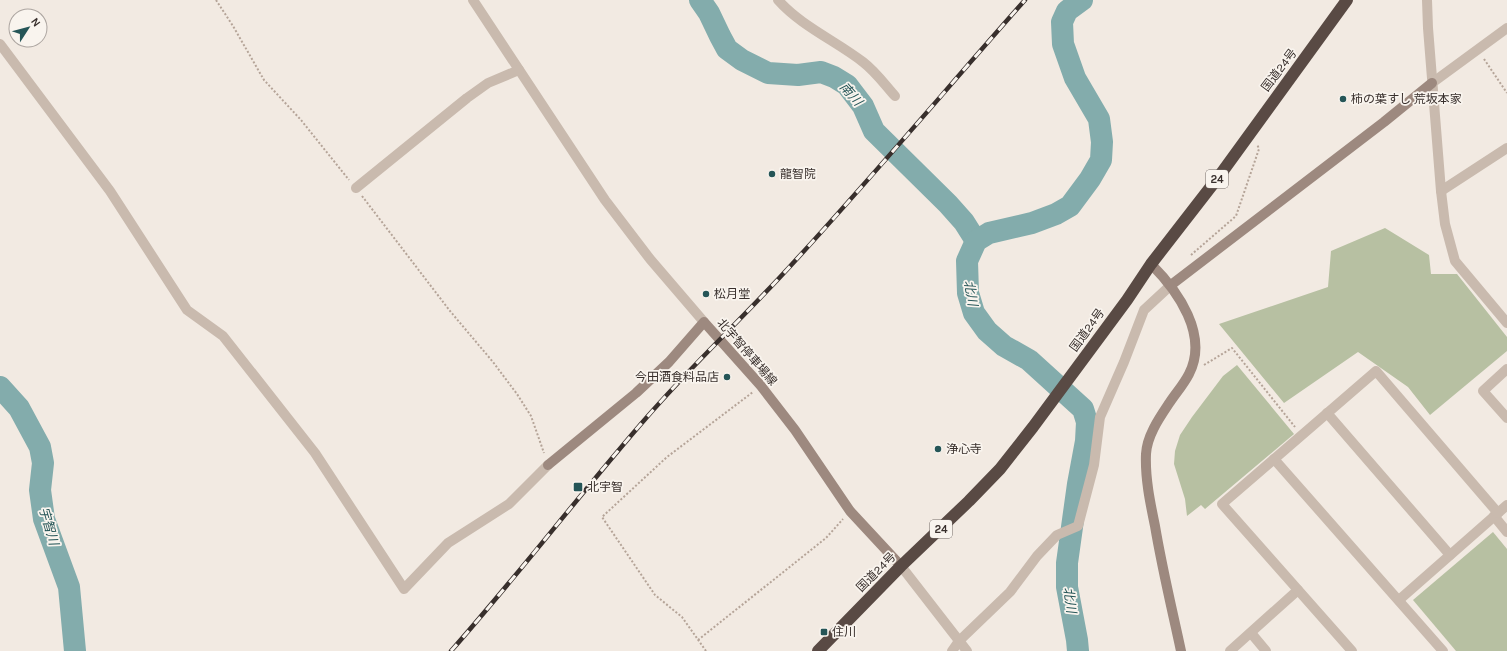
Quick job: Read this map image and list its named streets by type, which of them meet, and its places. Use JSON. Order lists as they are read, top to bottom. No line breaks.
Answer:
{"streets":{"highway":["国道24号","24"],"street":["北宇智停車場線"]},"crossings":[["国道24号","北宇智停車場線"]],"water":["南川","北川","宇智川"],"places":{"other":["柿の葉すし 荒坂本家","龍智院","松月堂","今田酒食料品店","浄心寺"],"transit":["北宇智","住川"]},"north":"top right"}
